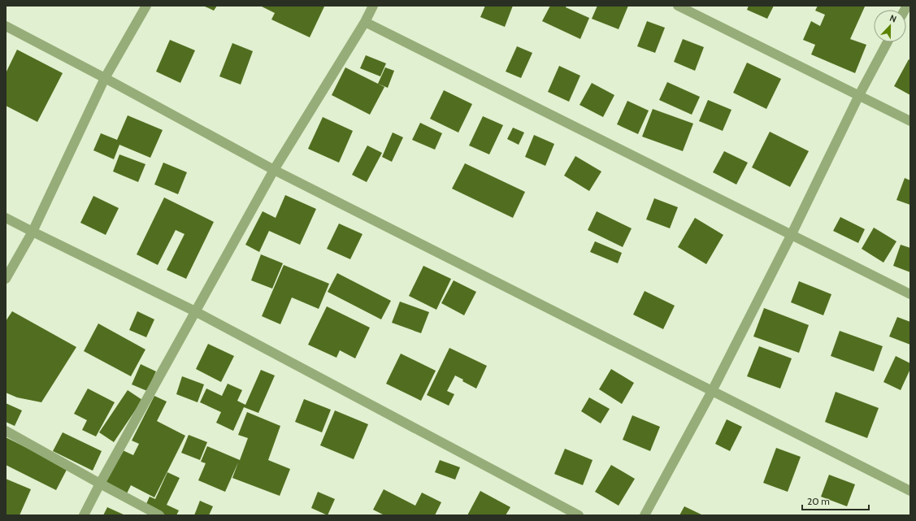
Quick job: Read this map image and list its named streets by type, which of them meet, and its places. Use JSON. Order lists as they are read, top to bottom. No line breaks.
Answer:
{"scale_bar":"20 m","north":"top"}
